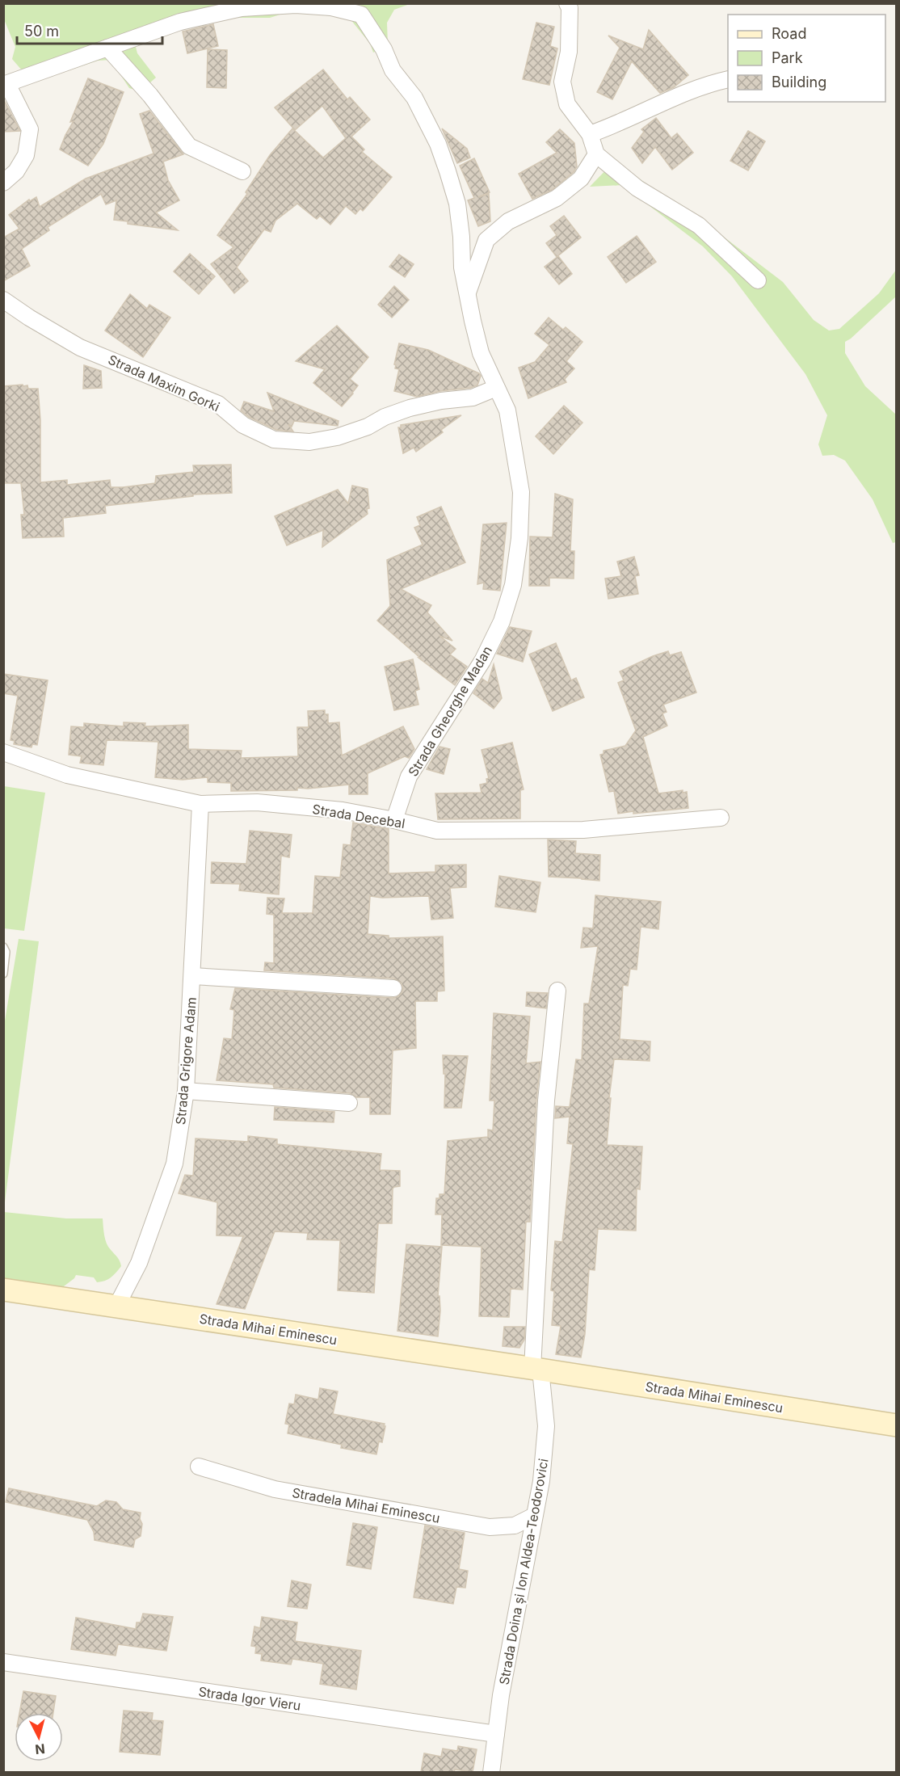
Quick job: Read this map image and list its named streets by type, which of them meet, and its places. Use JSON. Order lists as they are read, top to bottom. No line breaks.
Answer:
{"streets":{"main road":["Strada Mihai Eminescu"],"street":["Strada Maxim Gorki","Strada Gheorghe Madan","Strada Decebal","Strada Grigore Adam","Stradela Mihai Eminescu","Strada Doina și Ion Aldea-Teodorovici","Strada Igor Vieru"]},"crossings":[["Strada Maxim Gorki","Strada Gheorghe Madan"],["Strada Gheorghe Madan","Strada Decebal"],["Strada Decebal","Strada Grigore Adam"],["Strada Grigore Adam","Strada Mihai Eminescu"],["Strada Mihai Eminescu","Strada Doina și Ion Aldea-Teodorovici"],["Stradela Mihai Eminescu","Strada Doina și Ion Aldea-Teodorovici"],["Strada Doina și Ion Aldea-Teodorovici","Strada Igor Vieru"]],"legend":["Road","Park","Building"],"scale_bar":"50 m","north":"bottom"}
